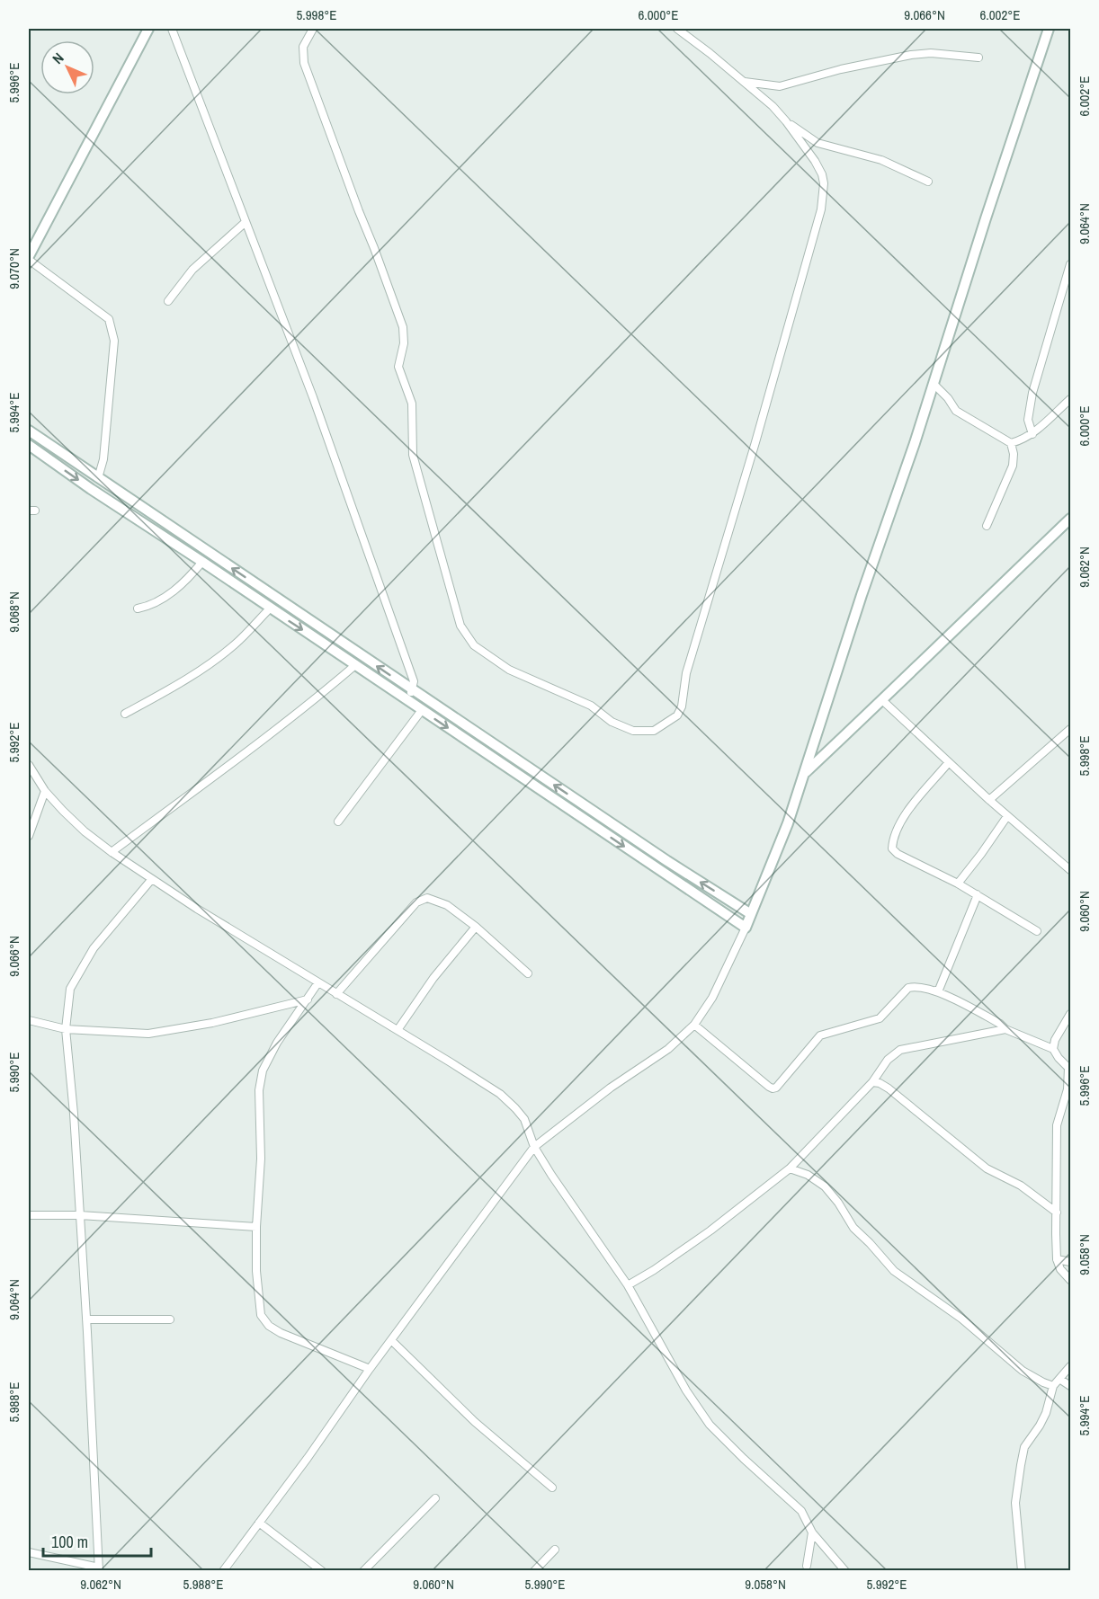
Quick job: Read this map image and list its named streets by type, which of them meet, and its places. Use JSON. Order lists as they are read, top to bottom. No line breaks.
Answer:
{"scale_bar":"100 m","north":"top left","coordinates":["5.998°E","6.000°E","9.066°N","6.002°E","5.996°E","9.064°N","9.070°N","5.994°E","9.062°N","9.068°N","5.992°E","9.060°N","5.990°E","9.058°N","5.988°E"]}
